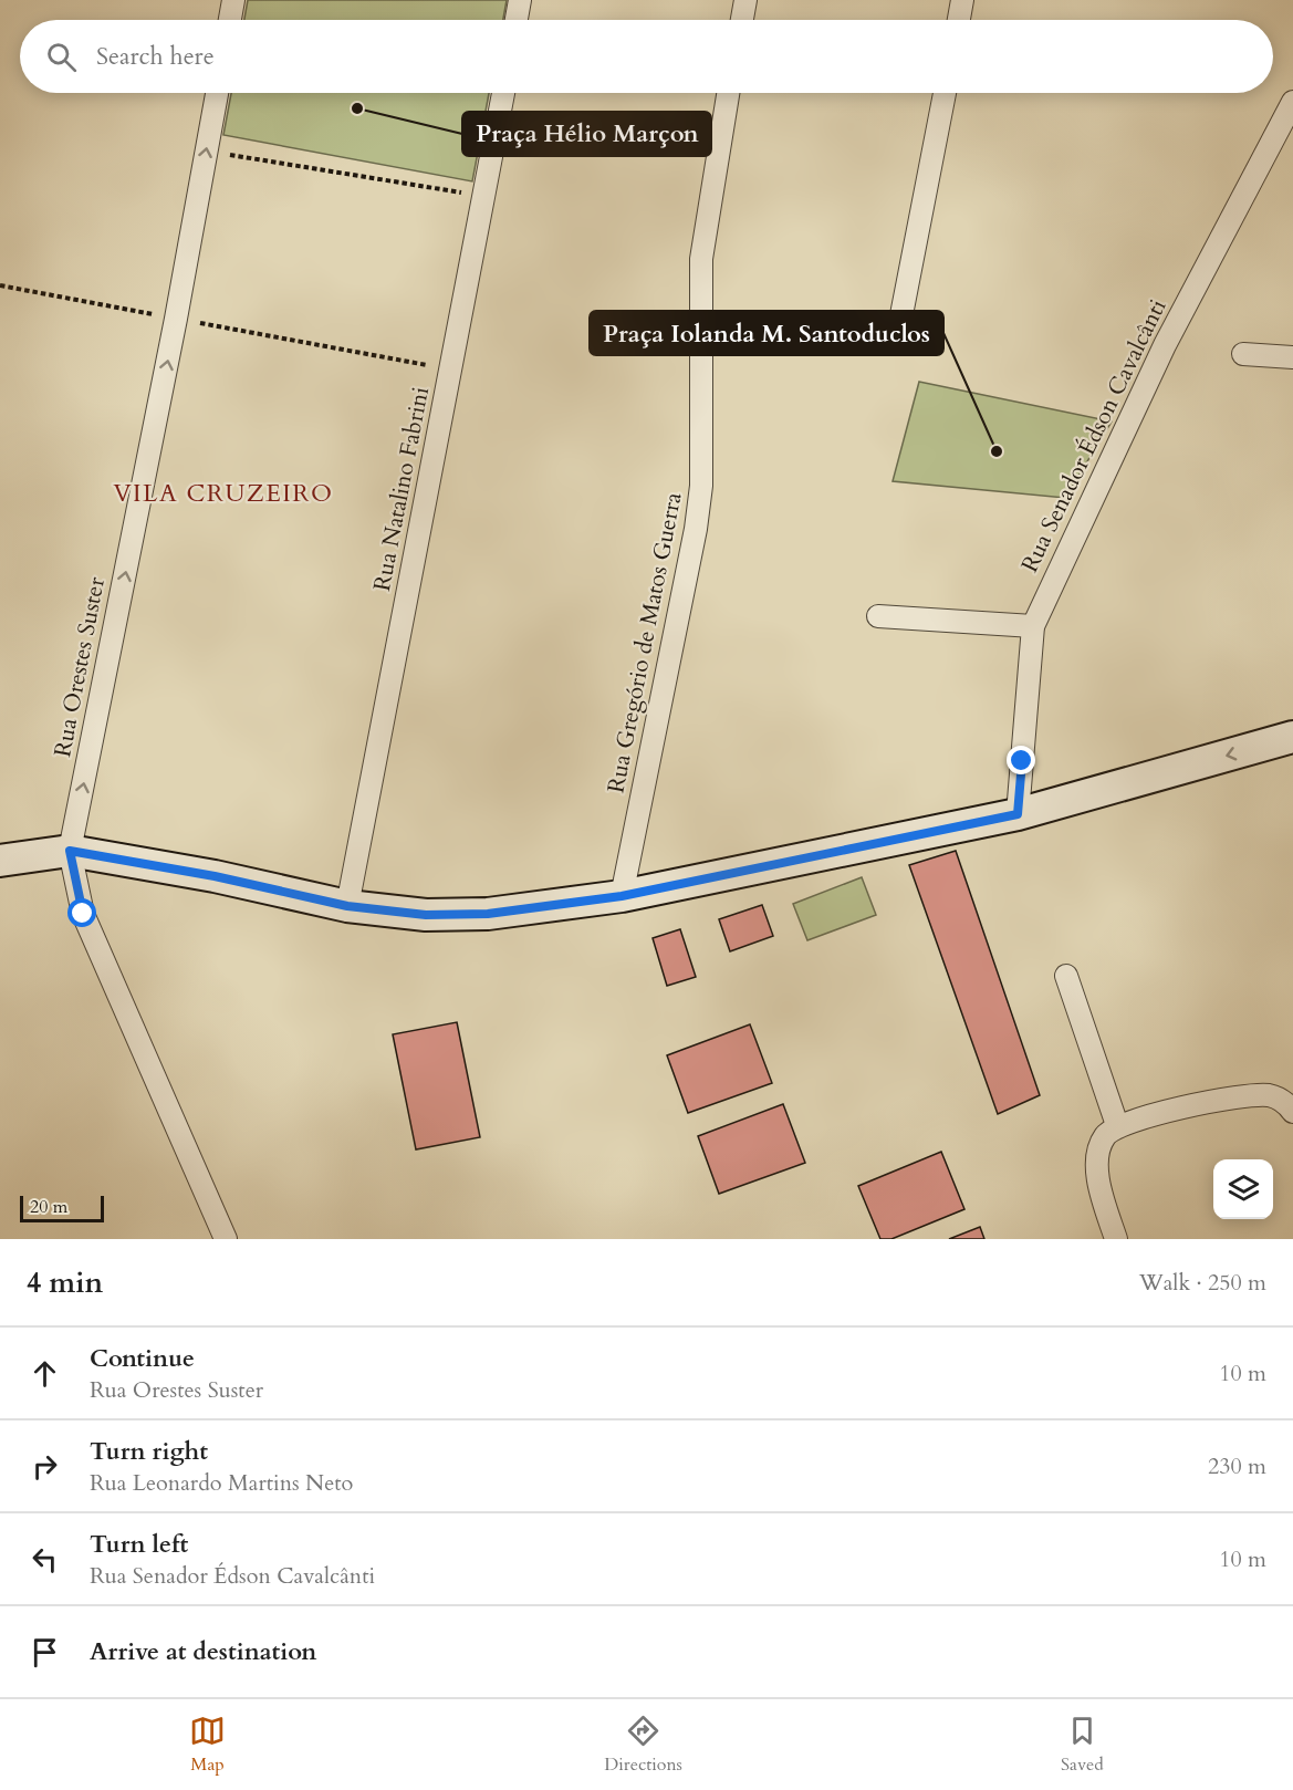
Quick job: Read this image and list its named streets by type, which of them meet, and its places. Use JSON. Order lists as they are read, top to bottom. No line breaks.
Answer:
{"streets":{"street":["Rua Senador Édson Cavalcânti","Rua Natalino Fabrini","Rua Gregório de Matos Guerra","Rua Orestes Suster"]},"one_way":["Rua Orestes Suster"],"districts":["VILA CRUZEIRO"],"places":["Praça Hélio Marçon","Praça Iolanda M. Santoduclos"],"scale_bar":"20 m","page":{"search":"Search here","scale":"20 m","heading":["4 min","Walk · 250 m"],"list":[["Continue","Rua Orestes Suster","10 m"],["Turn right","Rua Leonardo Martins Neto","230 m"],["Turn left","Rua Senador Édson Cavalcânti","10 m"],"Arrive at destination"],"nav":["Map","Directions","Saved"]}}
